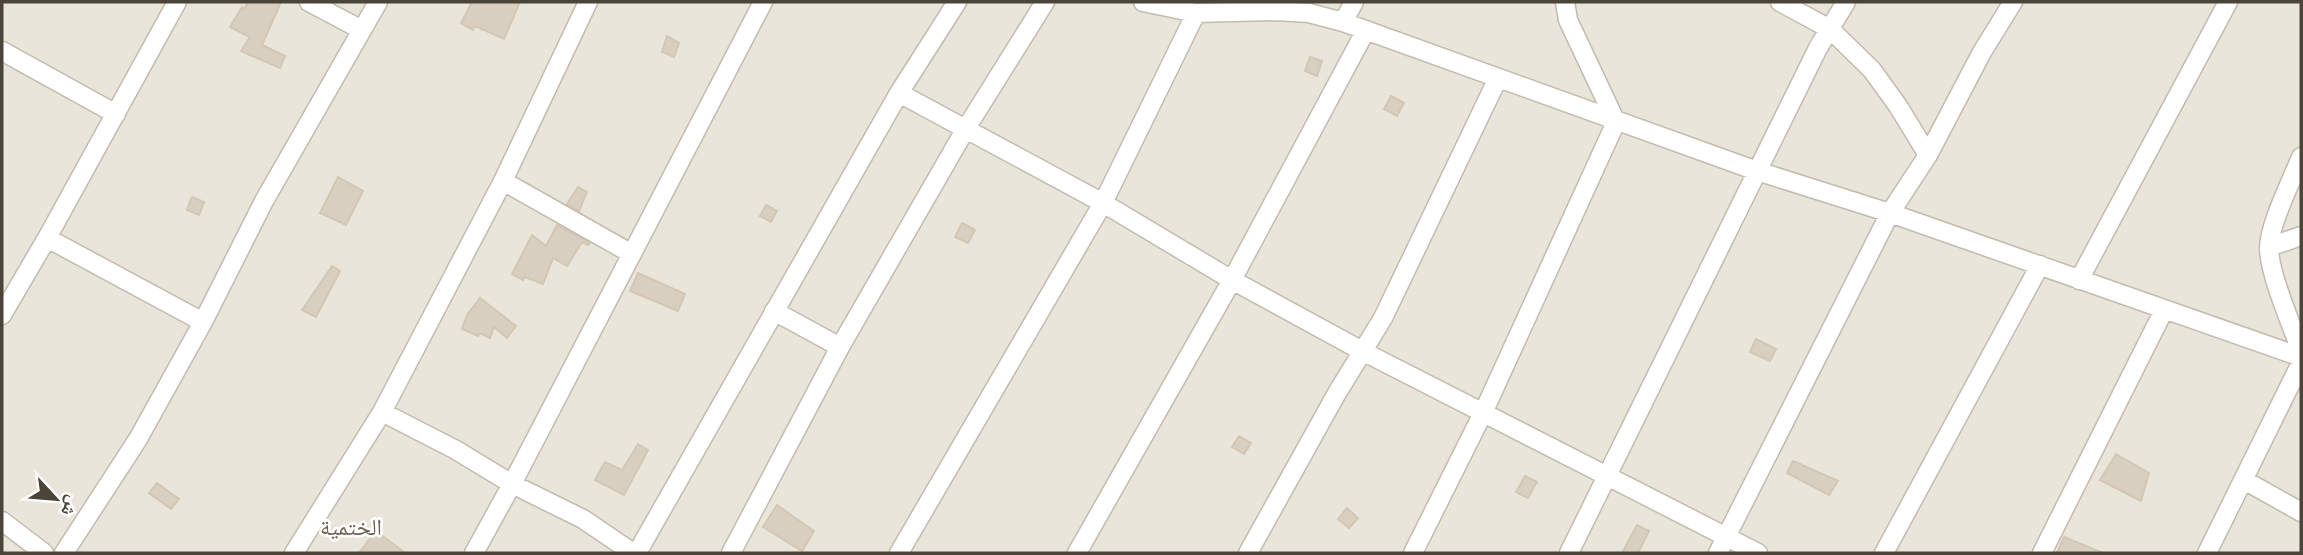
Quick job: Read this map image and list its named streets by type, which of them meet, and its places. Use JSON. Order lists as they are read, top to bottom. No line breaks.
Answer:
{"districts":["الختمية"],"north":"bottom right"}
